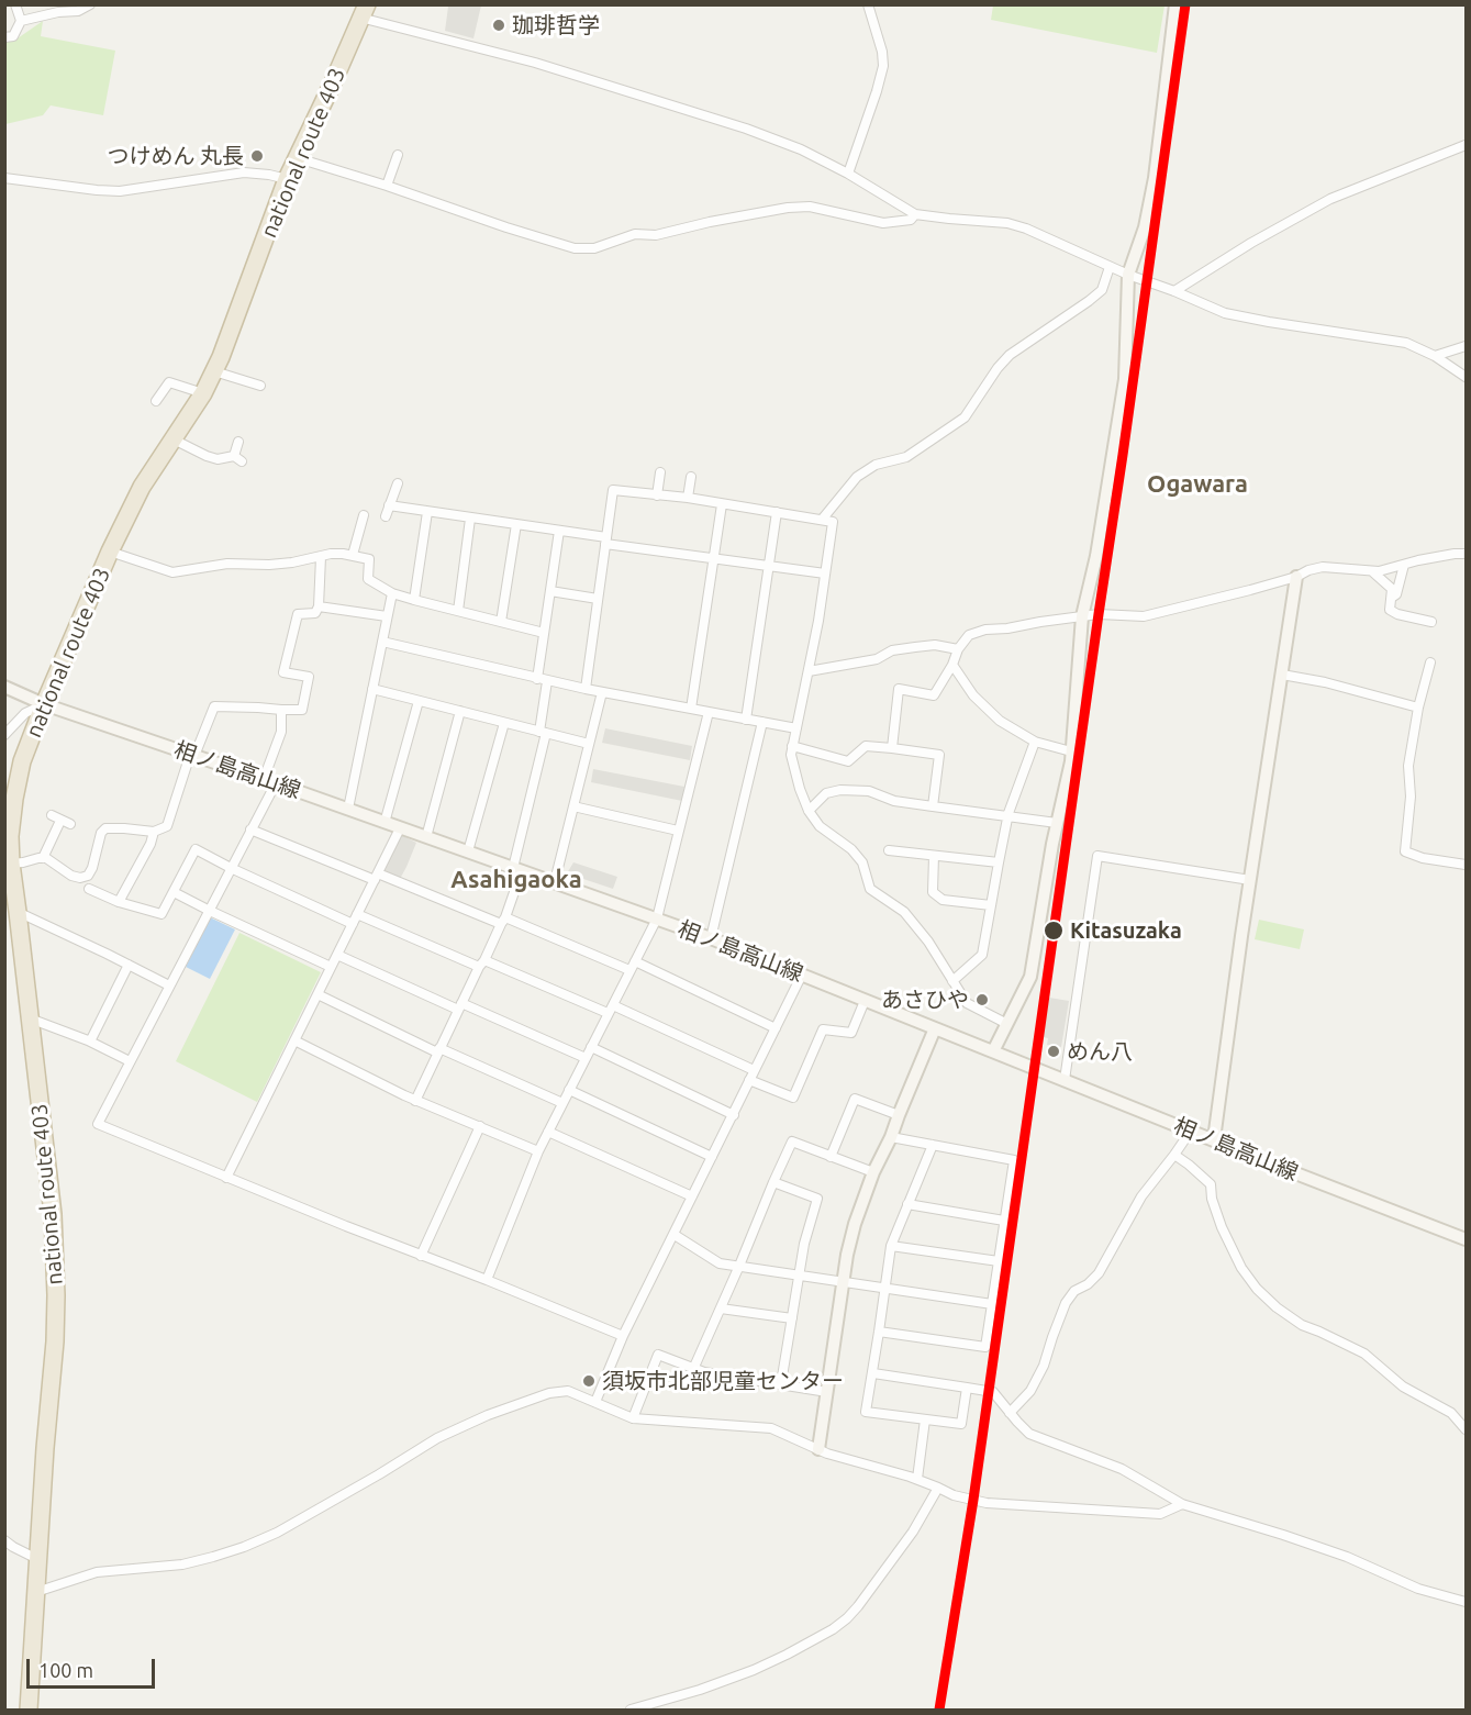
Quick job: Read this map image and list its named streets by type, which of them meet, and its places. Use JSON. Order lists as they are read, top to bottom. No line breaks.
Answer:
{"streets":{"highway":["national route 403"],"street":["相ノ島高山線"]},"crossings":[["national route 403","相ノ島高山線"]],"districts":["Ogawara","Asahigaoka"],"places":["珈琲哲学","つけめん 丸長","Kitasuzaka","あさひや","めん八","須坂市北部児童センター"],"scale_bar":"100 m"}
